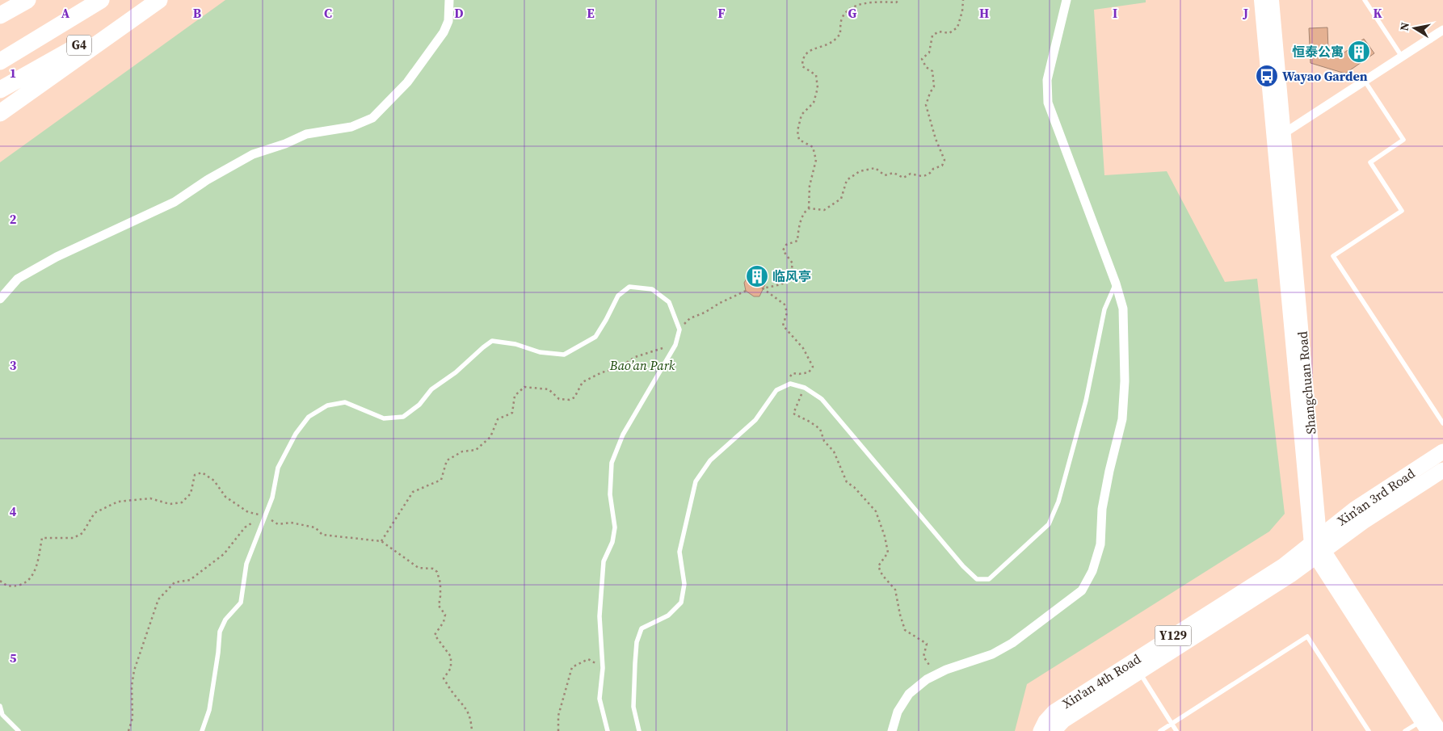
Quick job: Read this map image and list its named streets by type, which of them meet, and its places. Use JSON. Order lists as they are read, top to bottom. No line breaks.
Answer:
{"streets":{"highway":["G4"],"main road":["Shangchuan Road","Xin’an 3rd Road","Y129","Xin'an 4th Road"]},"crossings":[["Shangchuan Road","Xin’an 3rd Road"],["Shangchuan Road","Xin'an 4th Road"],["Xin’an 3rd Road","Xin'an 4th Road"]],"parks":["Bao’an Park"],"places":{"building":["恒泰公寓","临风亭"],"bus stop":["Wayao Garden"]},"north":"left","grid":{"columns":["A","B","C","D","E","F","G","H","I","J","K"],"rows":["1","2","3","4","5"]}}
